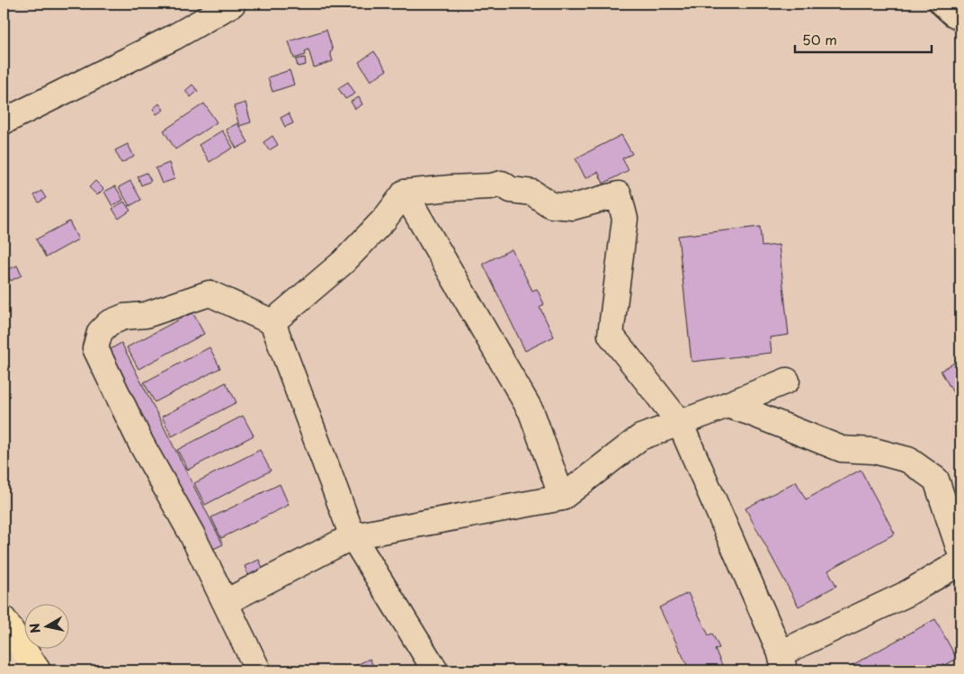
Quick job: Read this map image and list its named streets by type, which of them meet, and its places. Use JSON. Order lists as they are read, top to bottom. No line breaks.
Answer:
{"scale_bar":"50 m","north":"left"}
